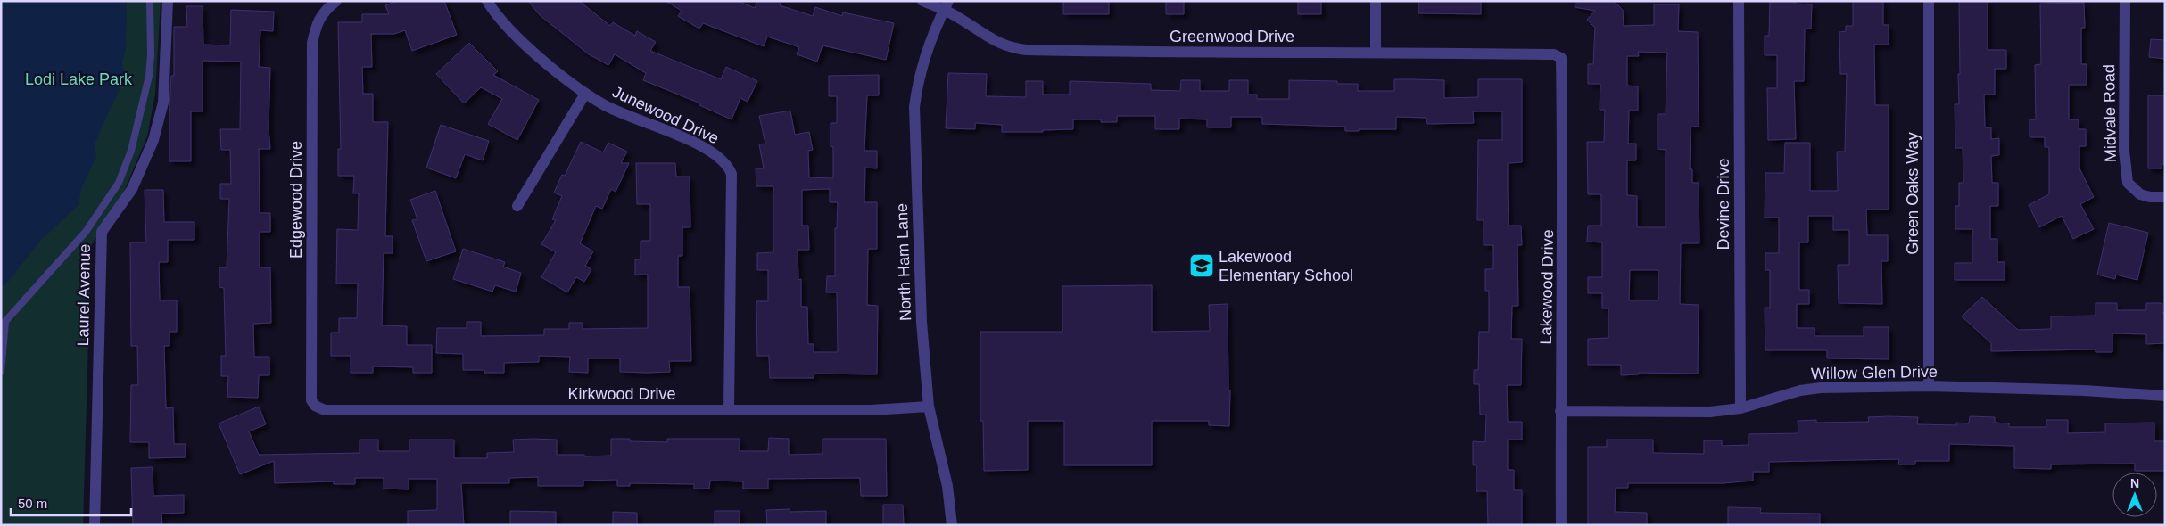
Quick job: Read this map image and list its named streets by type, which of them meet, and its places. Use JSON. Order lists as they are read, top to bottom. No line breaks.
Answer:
{"streets":{"street":["Greenwood Drive","Midvale Road","Junewood Drive","Green Oaks Way","Edgewood Drive","Devine Drive","North Ham Lane","Lakewood Drive","Laurel Avenue","Willow Glen Drive","Kirkwood Drive"]},"crossings":[["Greenwood Drive","North Ham Lane"],["Greenwood Drive","Lakewood Drive"],["Junewood Drive","Kirkwood Drive"],["Green Oaks Way","Willow Glen Drive"],["Edgewood Drive","Kirkwood Drive"],["Devine Drive","Willow Glen Drive"],["North Ham Lane","Kirkwood Drive"],["Lakewood Drive","Willow Glen Drive"]],"parks":["Lodi Lake Park"],"places":{"school or university":["Lakewood Elementary School"]},"scale_bar":"50 m","north":"top"}
